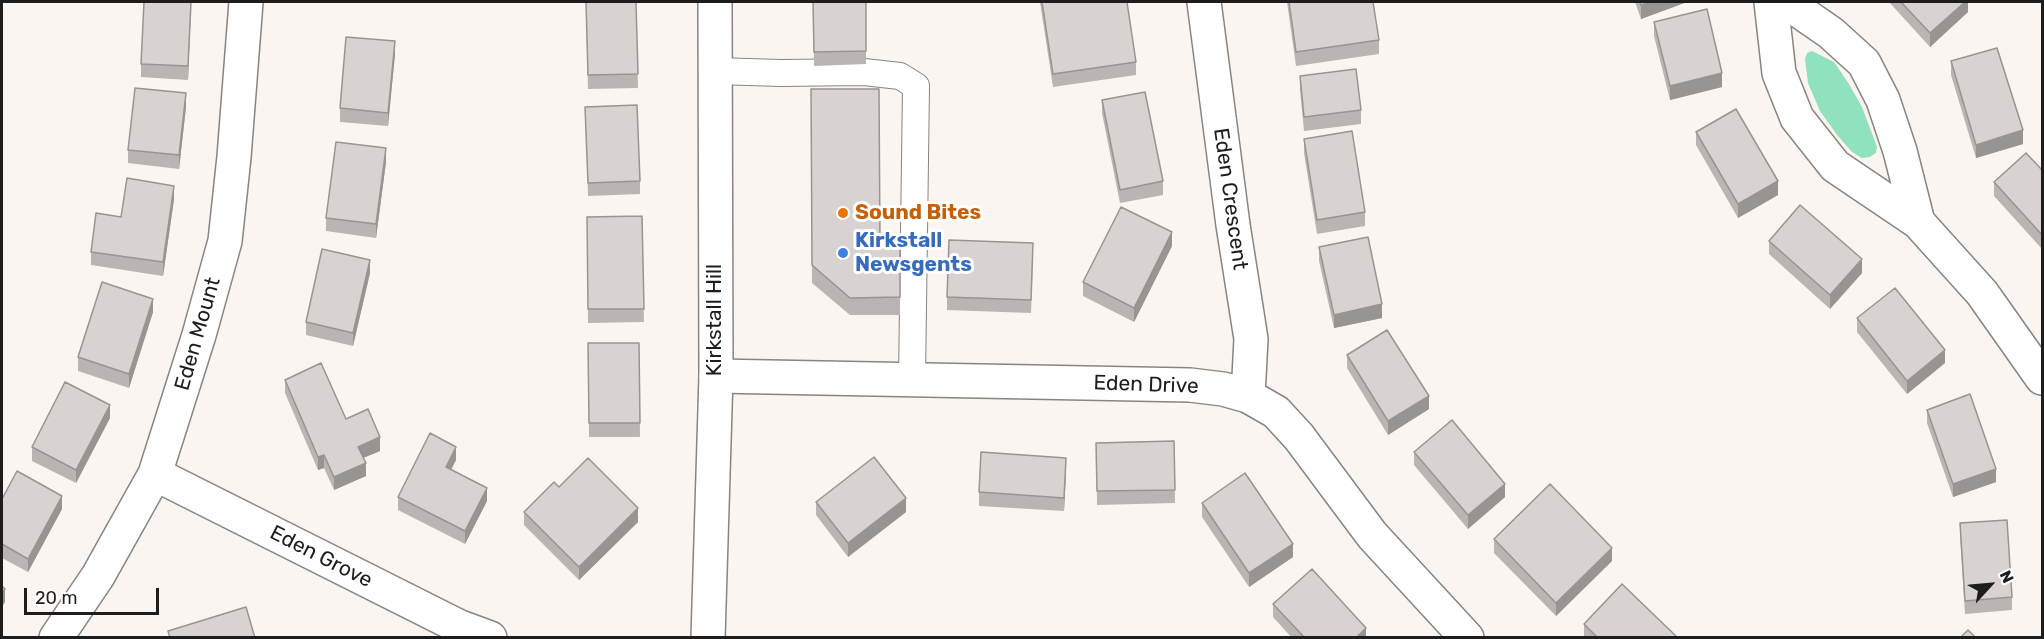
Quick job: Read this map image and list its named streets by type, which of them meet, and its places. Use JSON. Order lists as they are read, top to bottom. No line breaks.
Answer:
{"streets":{"street":["Eden Crescent","Kirkstall Hill","Eden Mount","Eden Drive","Eden Grove"]},"crossings":[["Eden Crescent","Eden Drive"],["Kirkstall Hill","Eden Drive"],["Eden Mount","Eden Grove"]],"places":["Sound Bites","Kirkstall Newsgents"],"scale_bar":"20 m","north":"top right"}
